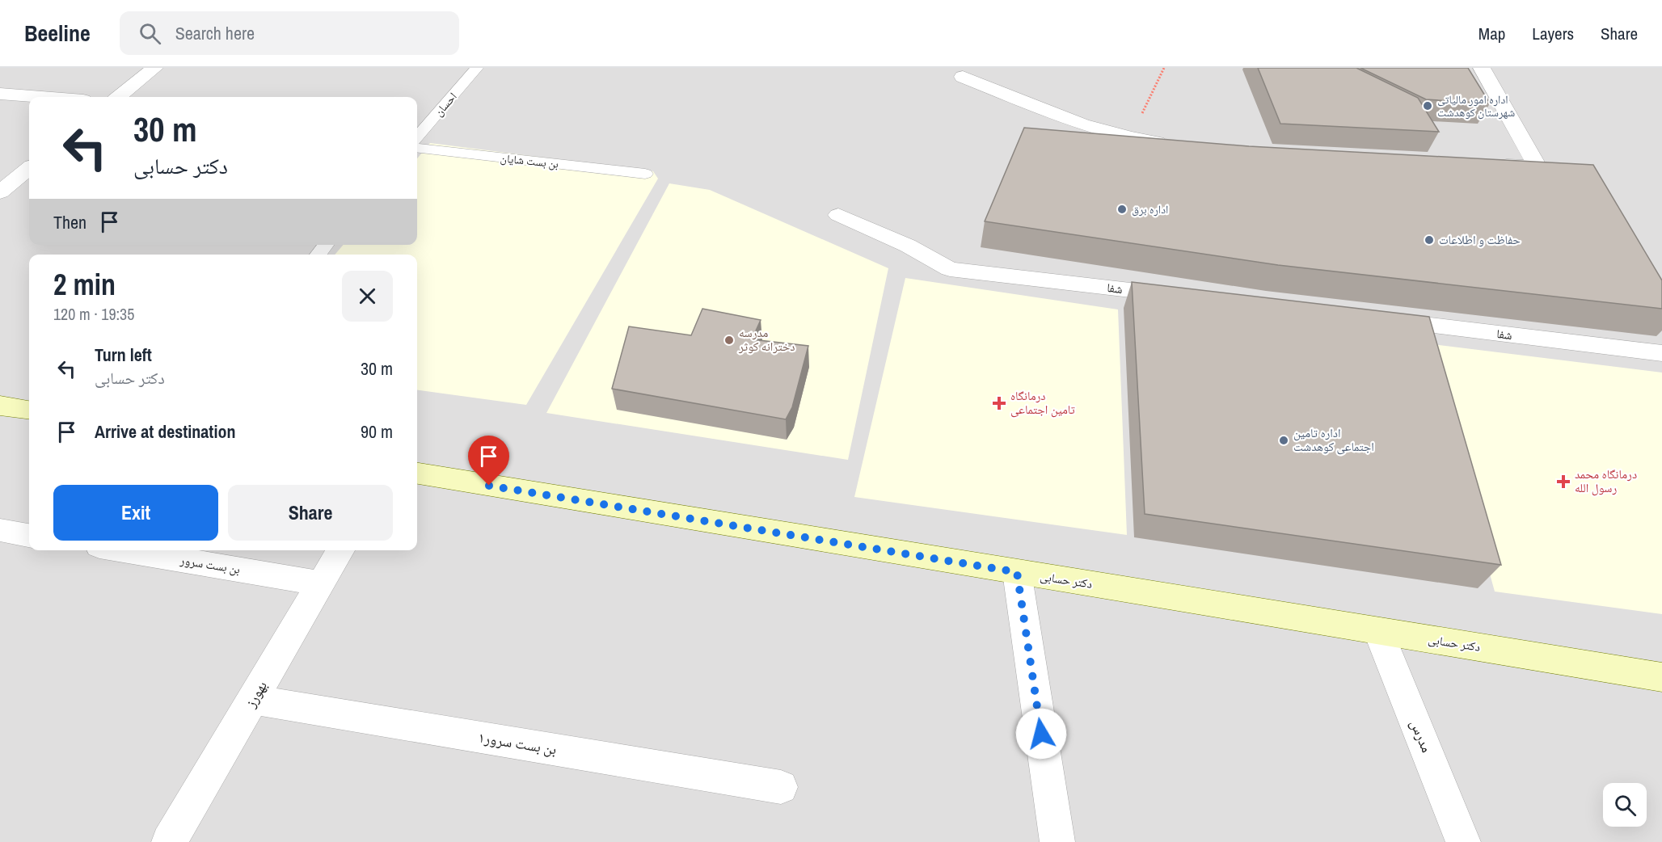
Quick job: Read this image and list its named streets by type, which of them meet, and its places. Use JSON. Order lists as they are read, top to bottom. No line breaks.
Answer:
{"streets":{"main road":["دکتر حسابی"],"street":["شفا","بن بست سرور","بهورز","مدرس","بن بست سرور۱"],"lane":["احسان","بن بست شایان"]},"crossings":[["بن بست سرور","بهورز"],["دکتر حسابی","مدرس"],["بهورز","بن بست سرور۱"]],"places":{"other":["اداره امور مالیاتی شهرستان کوهدشت","اداره برق","حفاظت و اطلاعات","مدرسه دخترانه کوثر","اداره تامین اجتماعی کوهدشت"],"health":["درمانگاه تامین اجتماعی","درمانگاه محمد رسول الله"]},"page":{"header":"Beeline","search":"Search here","nav":["Map","Layers","Share"],"turn":["30 m","دکتر حسابی"],"then":"Then","heading":["2 min","120 m · 19:35"],"list":[{"name":"Turn left","note":"دکتر حسابی","value":"30 m"},{"name":"Arrive at destination","value":"90 m"}],"buttons":["Exit","Share"]}}
